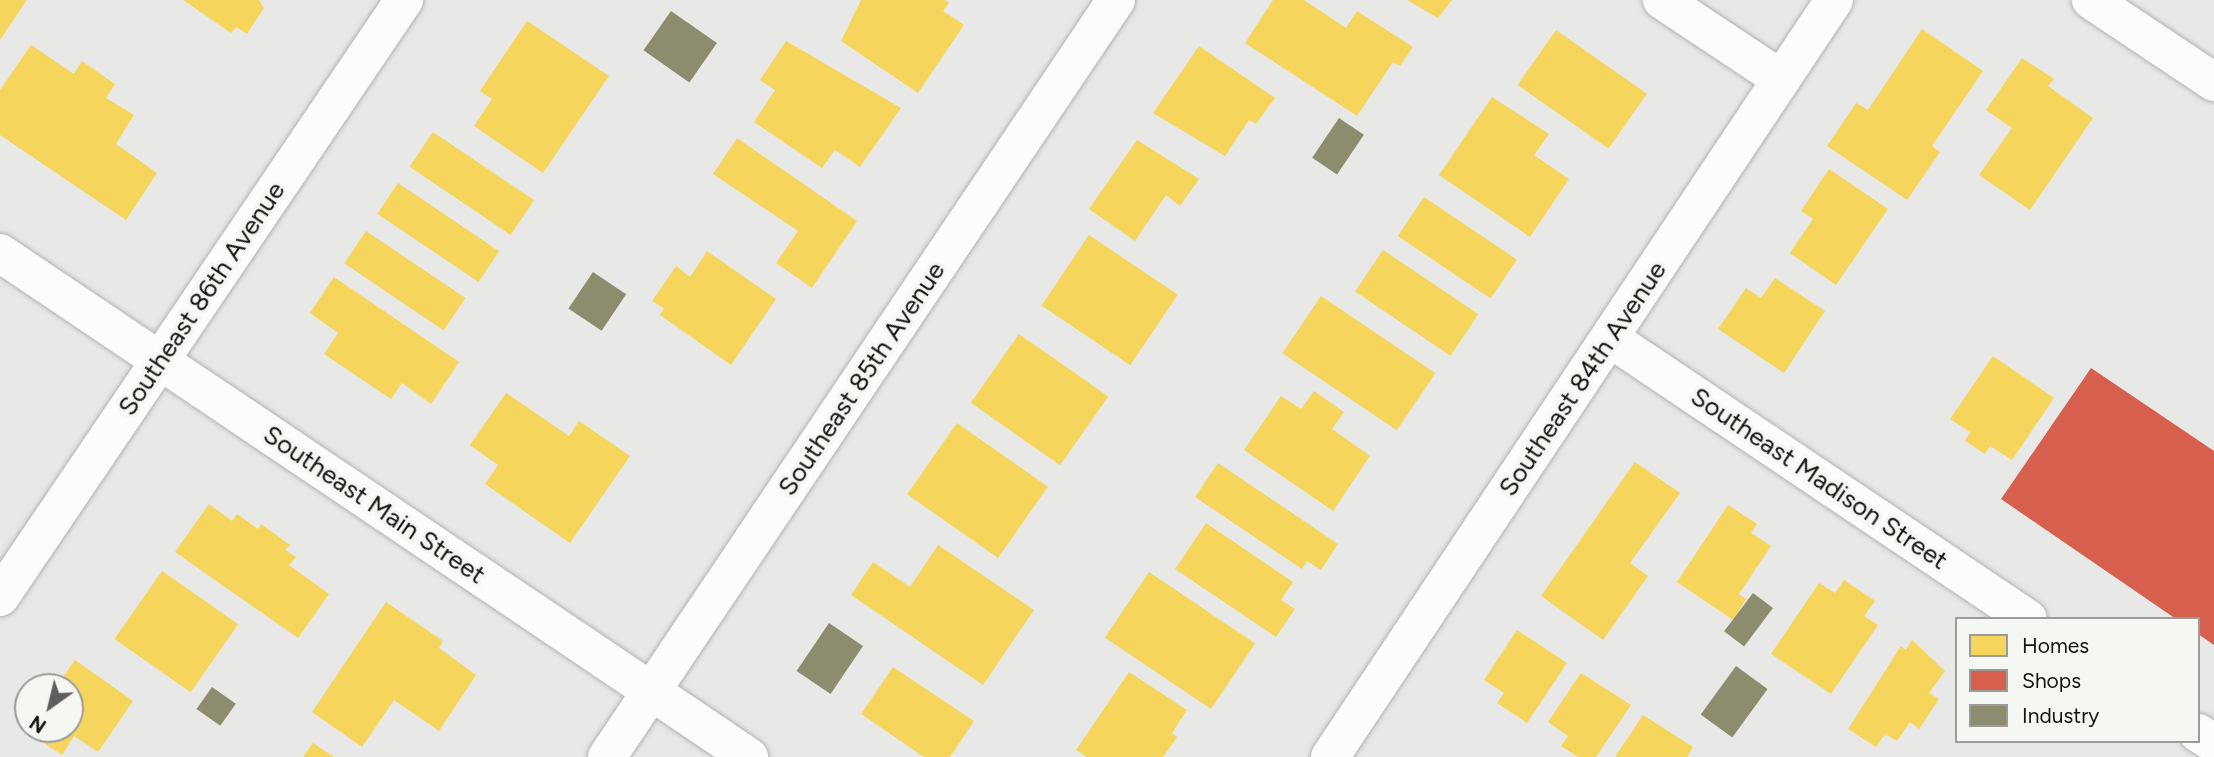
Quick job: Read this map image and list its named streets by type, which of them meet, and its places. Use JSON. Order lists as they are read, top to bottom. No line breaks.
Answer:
{"streets":{"street":["Southeast 86th Avenue","Southeast 85th Avenue","Southeast 84th Avenue","Southeast Madison Street","Southeast Main Street"]},"crossings":[["Southeast 86th Avenue","Southeast Main Street"],["Southeast 85th Avenue","Southeast Main Street"],["Southeast 84th Avenue","Southeast Madison Street"]],"legend":["Homes","Shops","Industry"],"north":"bottom left"}
